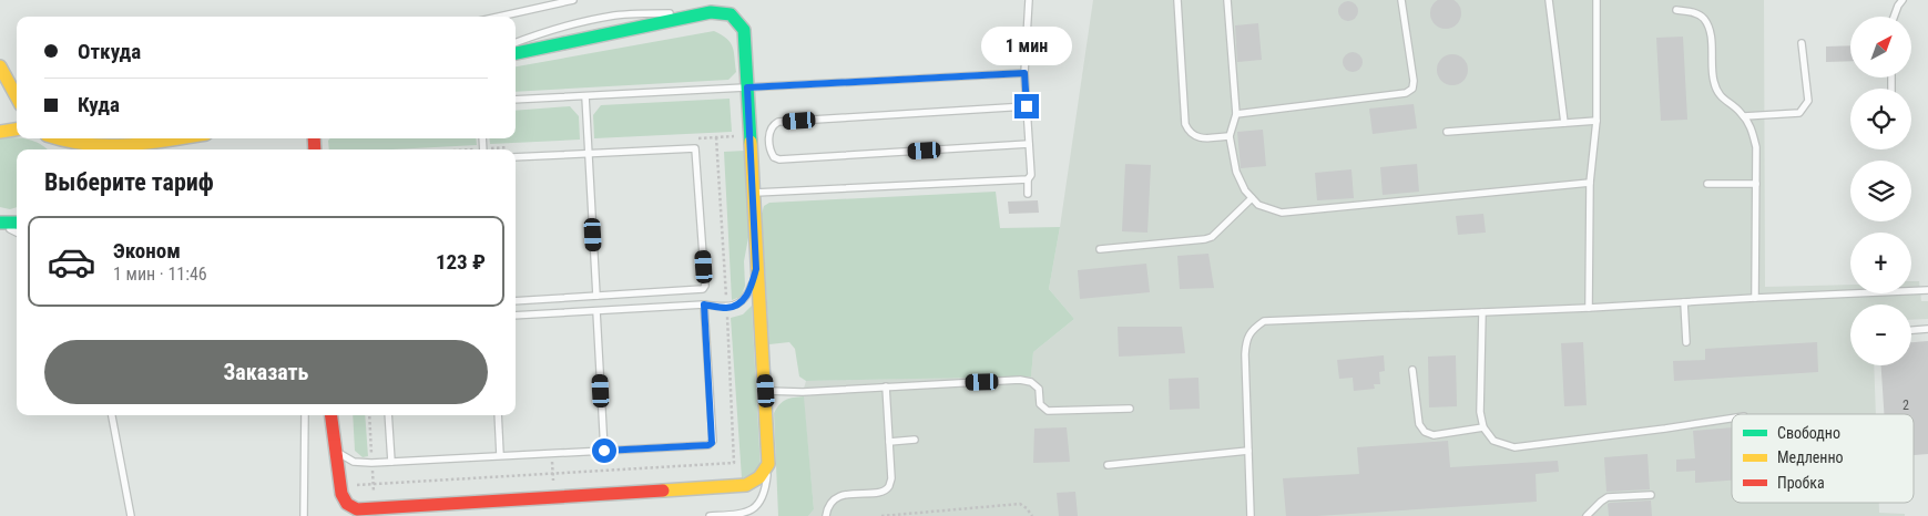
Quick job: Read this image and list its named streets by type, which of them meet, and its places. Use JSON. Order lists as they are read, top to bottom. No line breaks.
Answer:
{"house_numbers":["2"],"legend":["Свободно","Медленно","Пробка"],"north":"top right","page":{"map_buttons":["+","−"],"banner":["Откуда","Куда"],"bubble":"1 мин","heading":"Выберите тариф","list":[{"name":"Эконом","note":"1 мин · 11:46","value":"123 ₽"}],"buttons":"Заказать"}}
